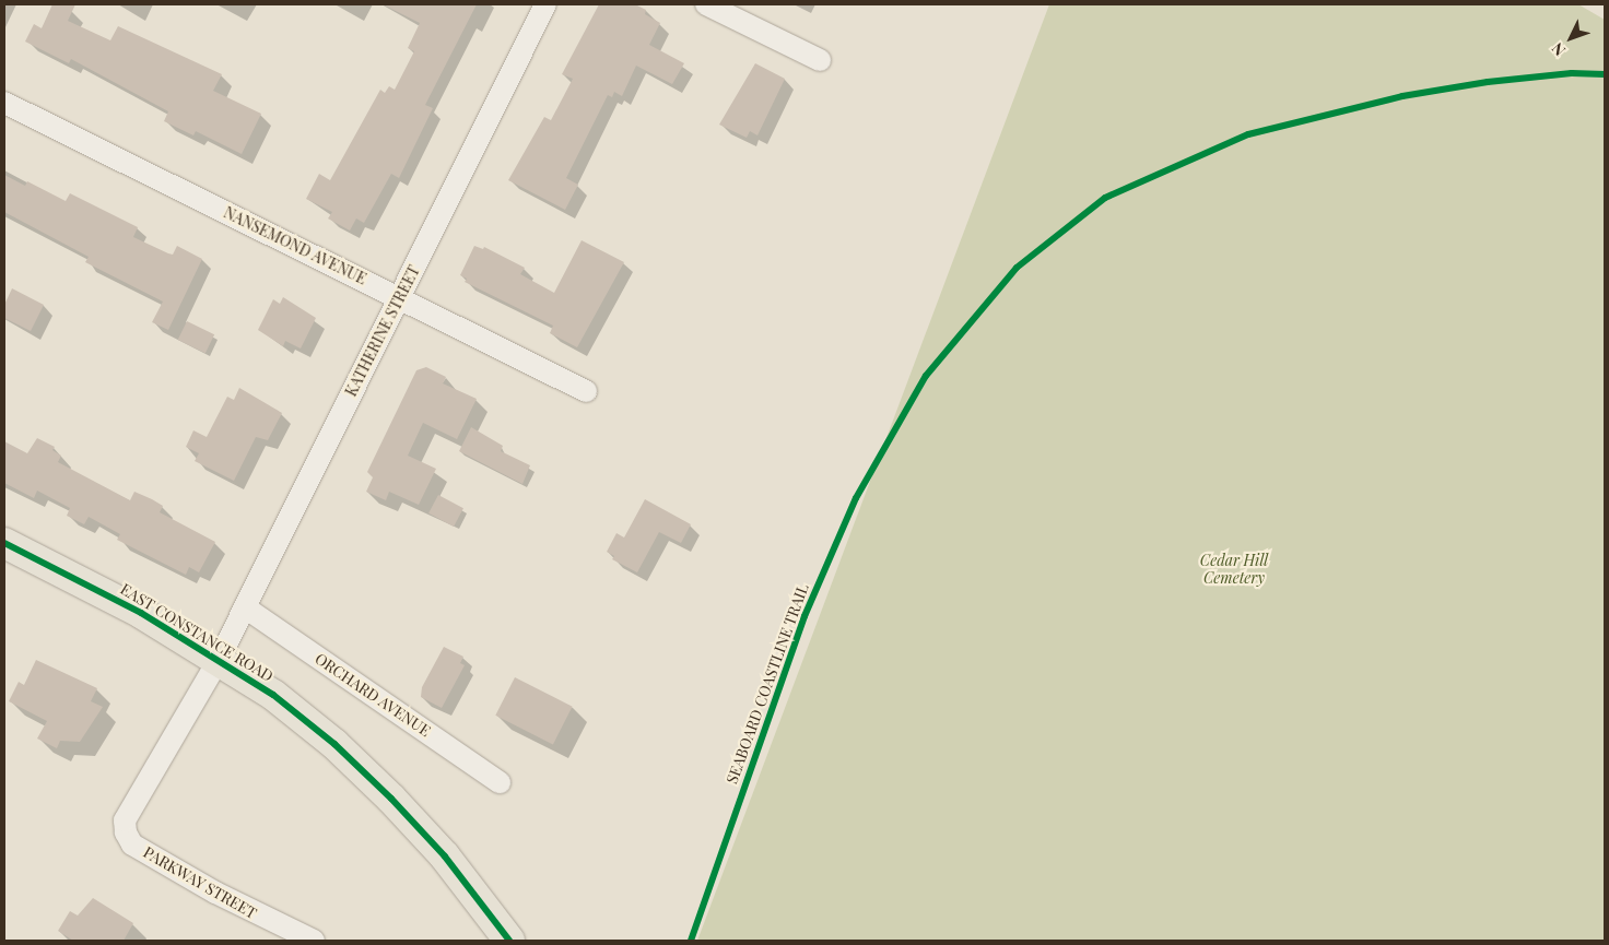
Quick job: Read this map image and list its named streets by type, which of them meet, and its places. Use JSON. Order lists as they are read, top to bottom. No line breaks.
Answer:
{"streets":{"main road":["EAST CONSTANCE ROAD"],"street":["NANSEMOND AVENUE","KATHERINE STREET","ORCHARD AVENUE","PARKWAY STREET"],"cycle path":["SEABOARD COASTLINE TRAIL"]},"crossings":[["NANSEMOND AVENUE","KATHERINE STREET"],["KATHERINE STREET","EAST CONSTANCE ROAD"],["KATHERINE STREET","ORCHARD AVENUE"],["KATHERINE STREET","PARKWAY STREET"],["EAST CONSTANCE ROAD","PARKWAY STREET"]],"parks":["Cedar Hill Cemetery"],"north":"bottom left"}
